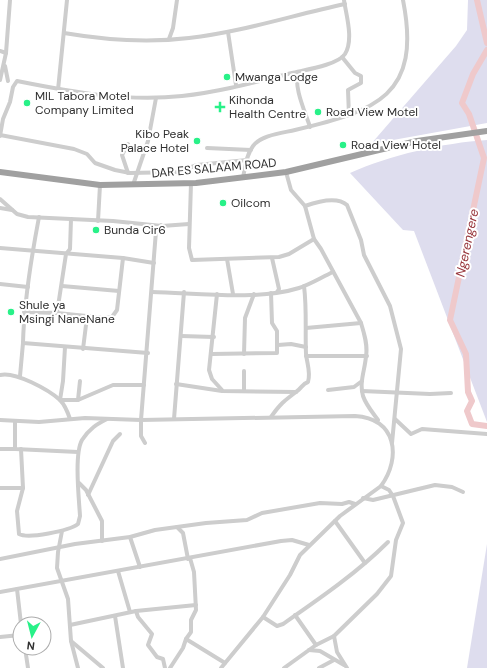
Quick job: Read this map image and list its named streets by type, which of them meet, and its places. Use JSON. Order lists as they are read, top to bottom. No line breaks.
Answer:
{"streets":{"highway":["DAR ES SALAAM ROAD"]},"water":["Ngerengere"],"places":{"other":["Mwanga Lodge","MIL Tabora Motel Company Limited","Road View Motel","Kibo Peak Palace Hotel","Road View Hotel","Oilcom","Bunda Cir6","Shule ya Msingi NaneNane"],"health":["Kihonda Health Centre"]},"north":"bottom"}
